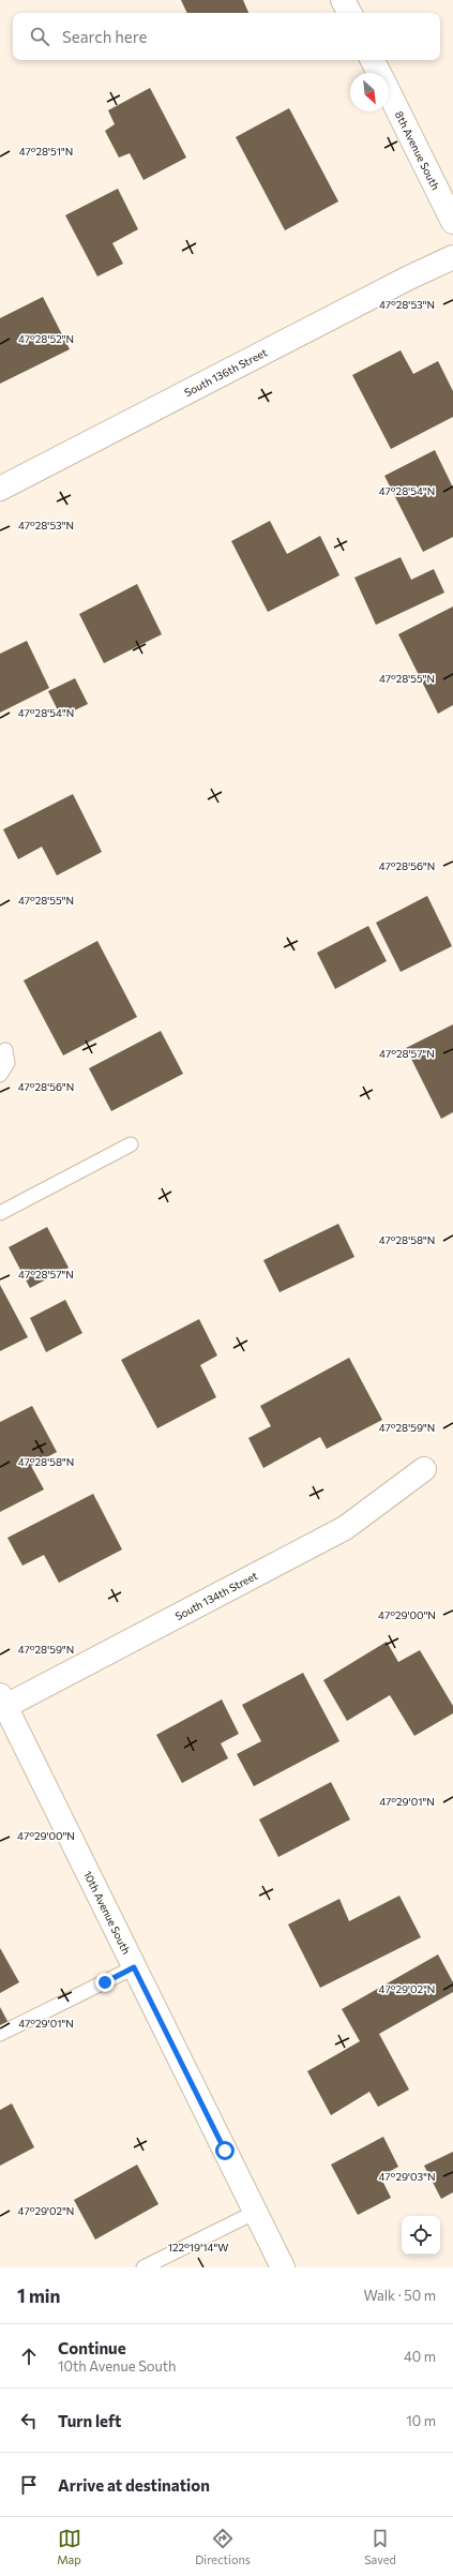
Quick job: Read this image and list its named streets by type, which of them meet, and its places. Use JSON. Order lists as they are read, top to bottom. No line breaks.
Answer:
{"streets":{"street":["8th Avenue South","South 136th Street","South 134th Street","10th Avenue South"]},"crossings":[["South 134th Street","10th Avenue South"]],"north":"bottom right","page":{"search":"Search here","heading":["1 min","Walk · 50 m"],"list":[["Continue","10th Avenue South","40 m"],["Turn left","10 m"],"Arrive at destination"],"nav":["Map","Directions","Saved"]},"coordinates":["47°28'51\"N","47°28'53\"N","47°28'52\"N","47°28'54\"N","47°28'55\"N","47°28'56\"N","47°28'57\"N","47°28'58\"N","47°28'59\"N","47°29'00\"N","47°29'01\"N","47°29'02\"N","47°29'03\"N","122°19'14\"W"]}
